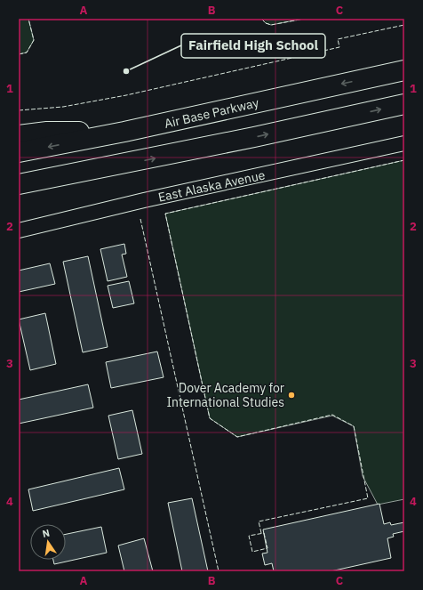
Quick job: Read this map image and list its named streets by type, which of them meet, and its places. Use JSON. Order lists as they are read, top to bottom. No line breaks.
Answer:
{"streets":{"main road":["Air Base Parkway"],"street":["East Alaska Avenue"]},"places":["Fairfield High School","Dover Academy for International Studies"],"north":"top","grid":{"columns":["A","B","C"],"rows":["1","2","3","4"]}}
